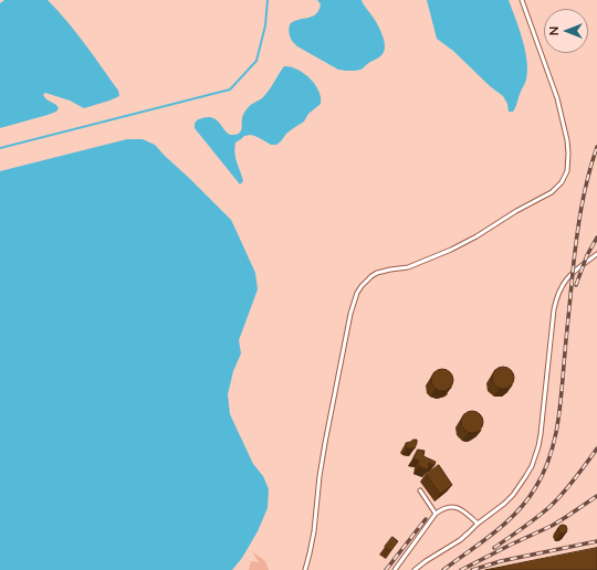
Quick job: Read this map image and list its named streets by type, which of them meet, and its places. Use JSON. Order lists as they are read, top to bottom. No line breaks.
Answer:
{"north":"left"}
